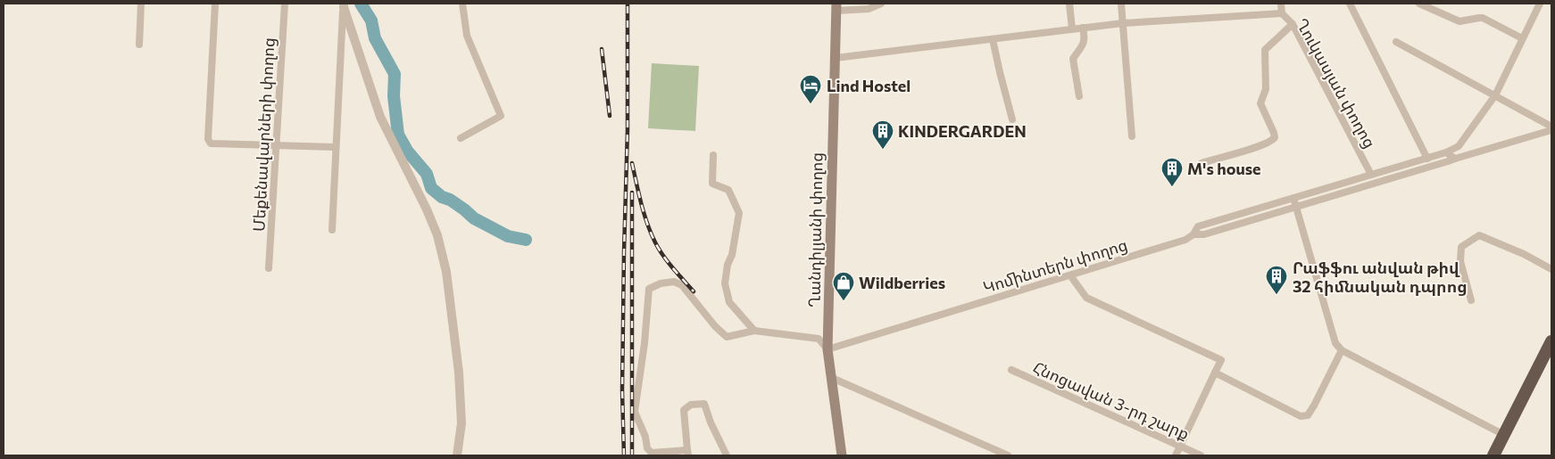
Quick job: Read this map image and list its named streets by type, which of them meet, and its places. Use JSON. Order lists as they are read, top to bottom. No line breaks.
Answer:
{"streets":{"main road":["Ղանդիլյանի փողոց"],"street":["Ղուկասյան փողոց","Մեքենավարների փողոց","Կոմինտերն փողոց","Հնոցավան 3-րդ շարք"]},"crossings":[["Ղուկասյան փողոց","Կոմինտերն փողոց"],["Ղանդիլյանի փողոց","Կոմինտերն փողոց"]],"places":{"hotel":["Lind Hostel"],"building":["KINDERGARDEN","M's house","Րաֆֆու անվան թիվ 32 հիմնական դպրոց"],"shop":["Wildberries"]}}
